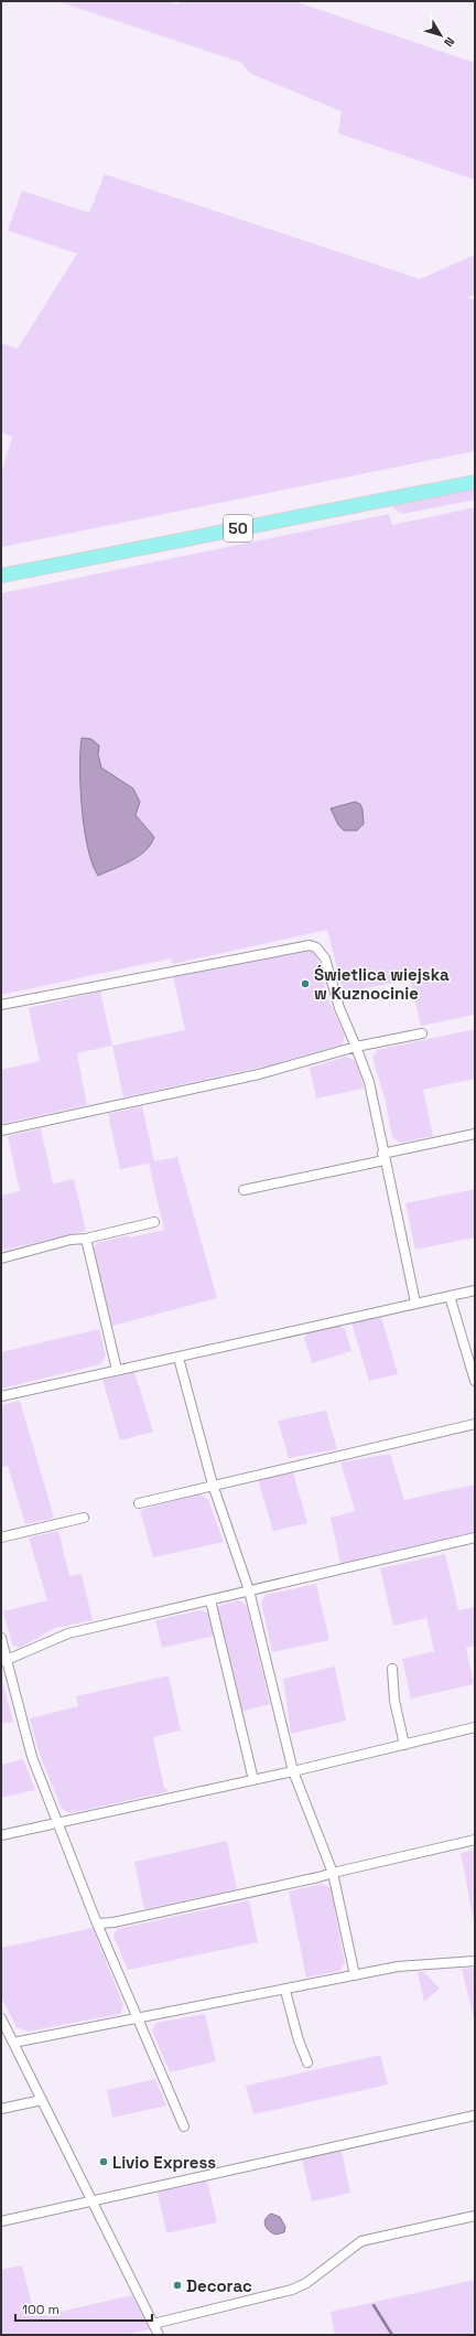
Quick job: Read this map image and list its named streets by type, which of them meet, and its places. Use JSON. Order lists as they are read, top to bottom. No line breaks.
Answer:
{"streets":{"main road":["50"]},"places":["Świetlica wiejska w Kuznocinie","Livio Express","Decorac"],"scale_bar":"100 m","north":"bottom right"}
